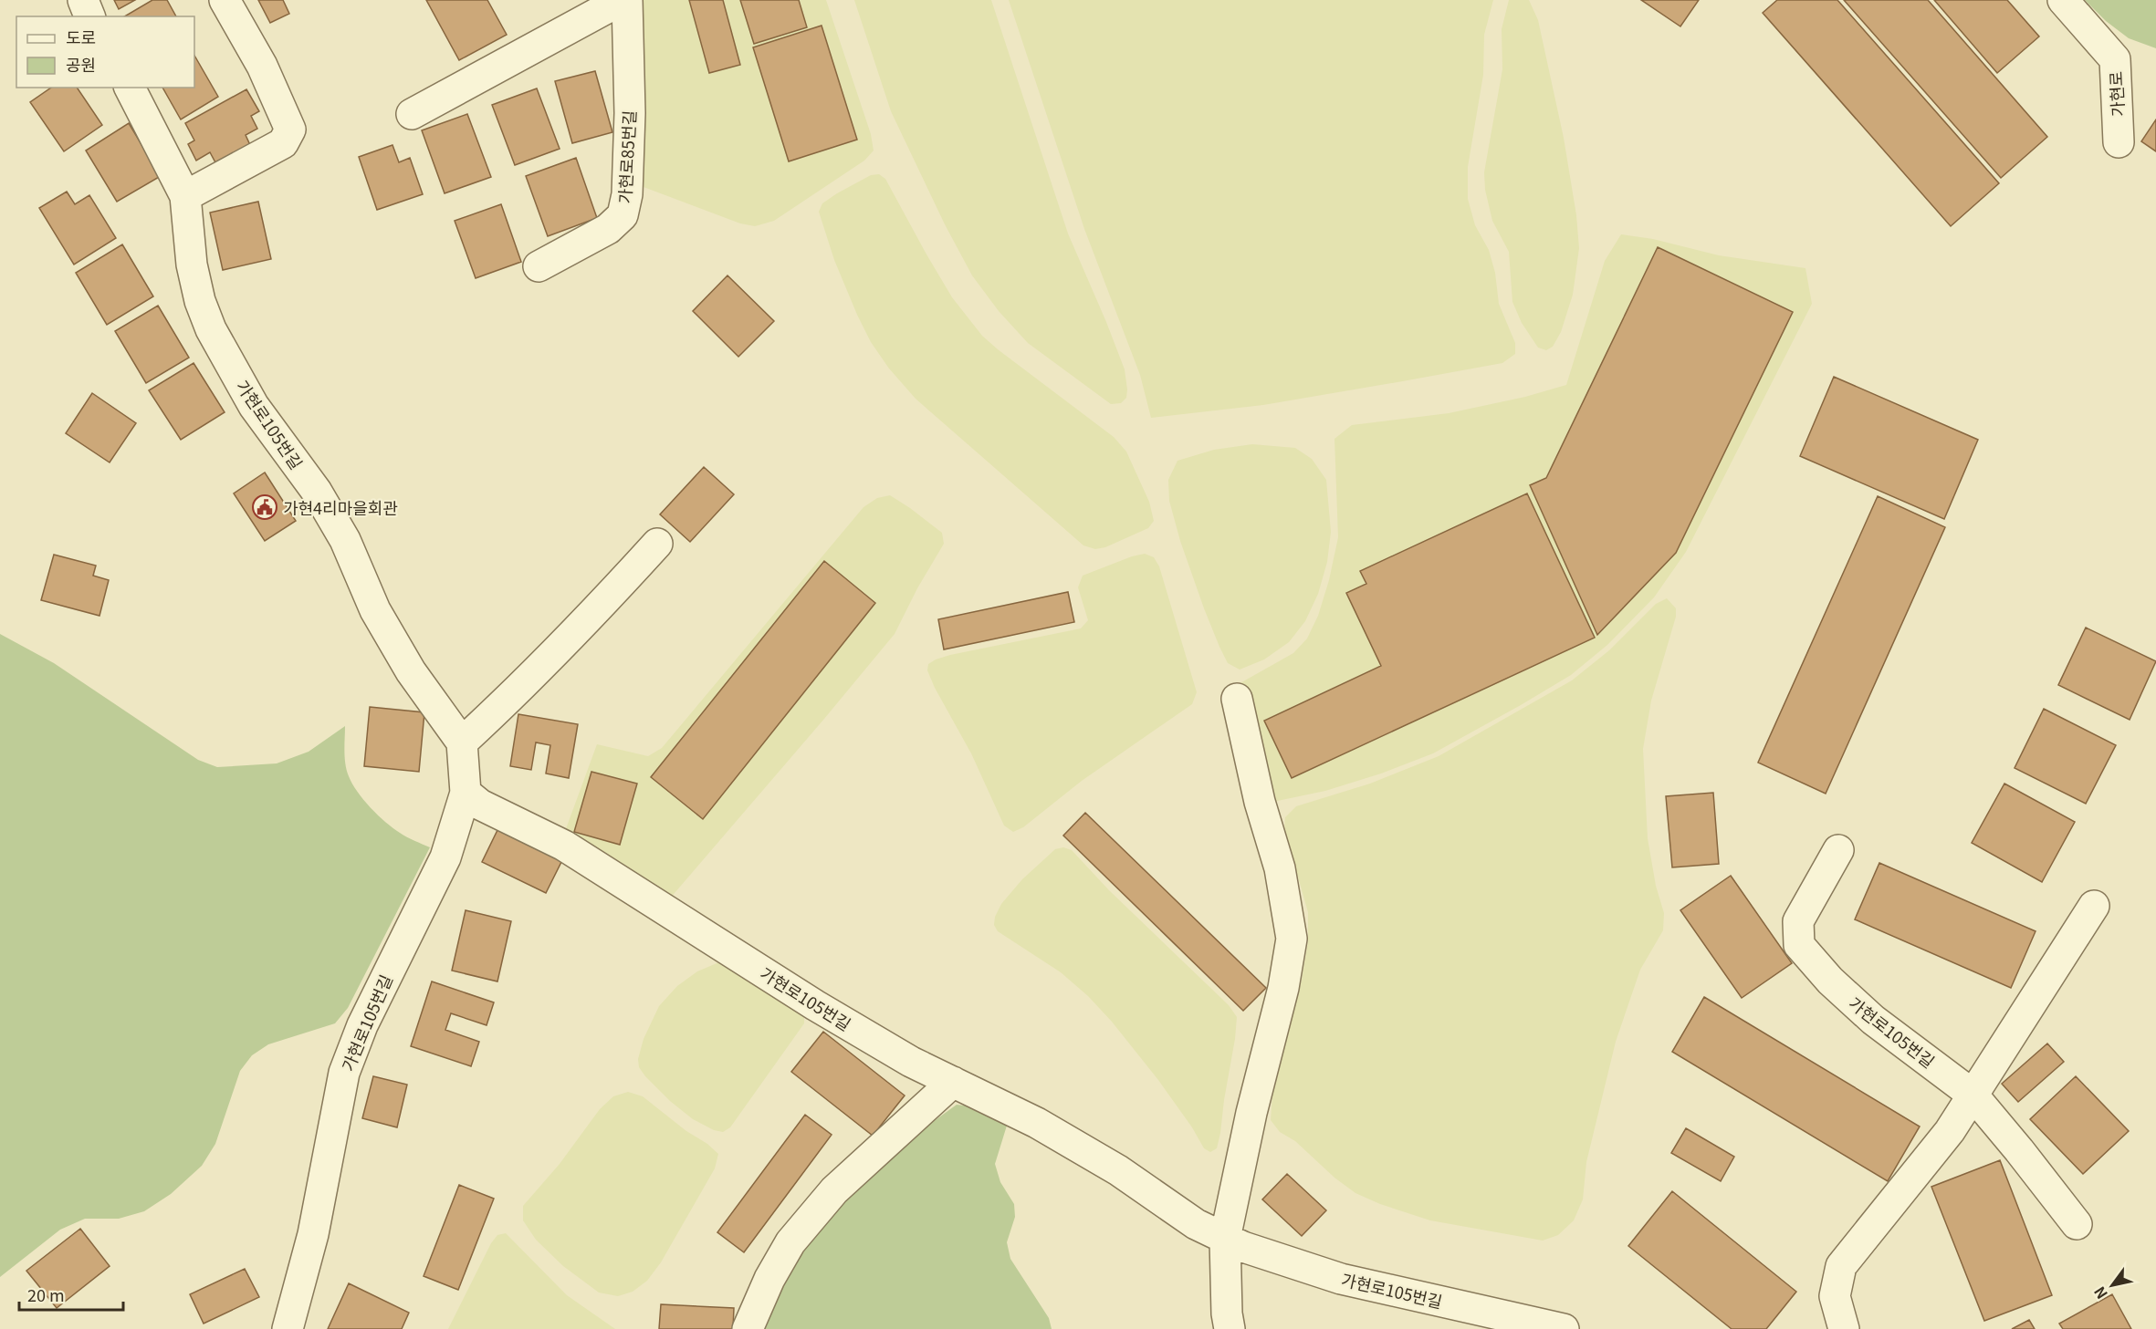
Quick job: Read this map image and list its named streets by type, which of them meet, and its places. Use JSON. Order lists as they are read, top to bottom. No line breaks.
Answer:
{"streets":{"lane":["가현로","가현로85번길","가현로105번길"]},"places":{"public building":["가현4리마을회관"]},"legend":["도로","공원"],"scale_bar":"20 m","north":"bottom left"}
